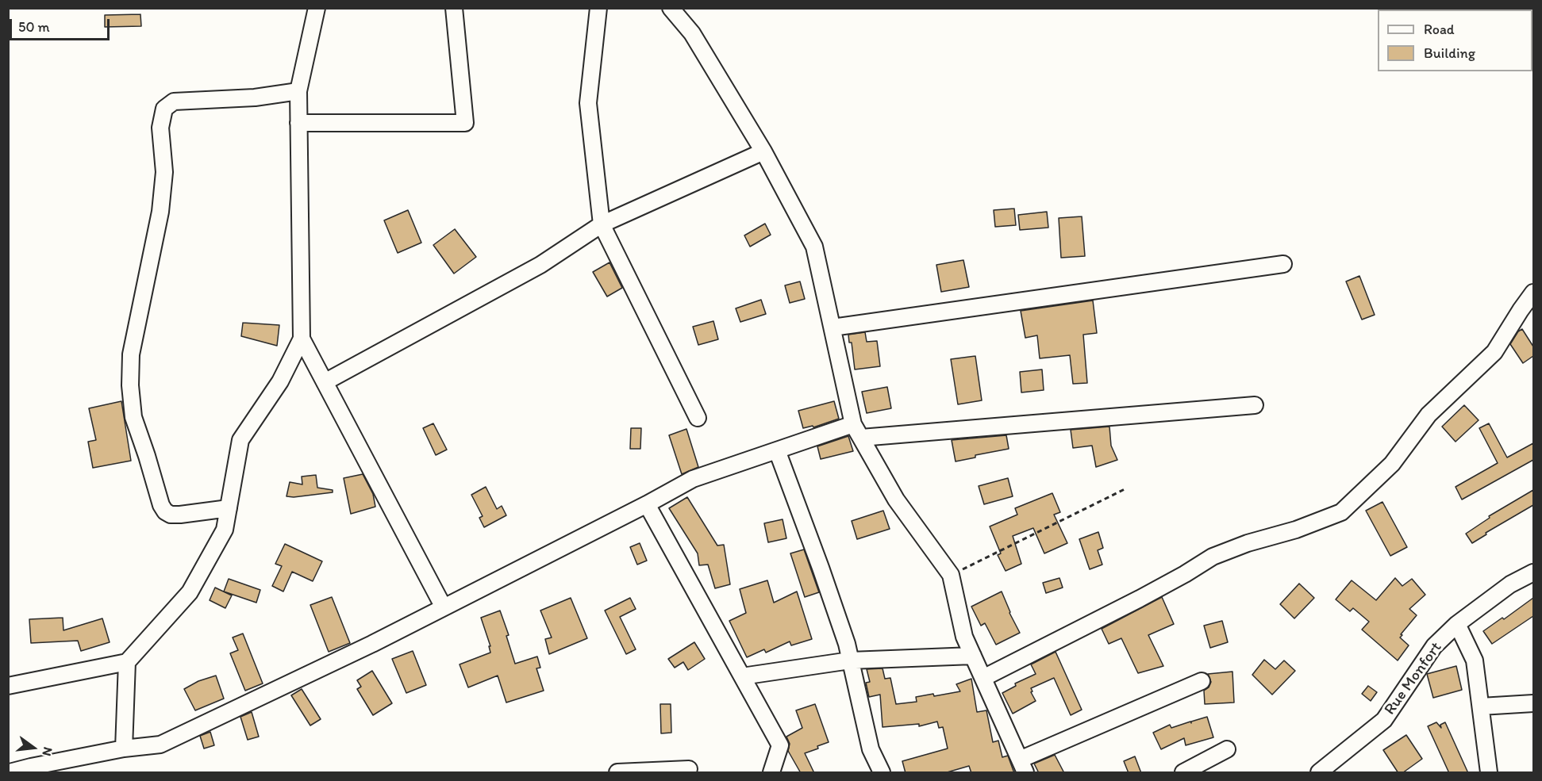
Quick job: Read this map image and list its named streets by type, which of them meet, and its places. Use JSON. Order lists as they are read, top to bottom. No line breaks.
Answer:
{"streets":{"street":["Rue Monfort"]},"legend":["Road","Building"],"scale_bar":"50 m","north":"right"}
